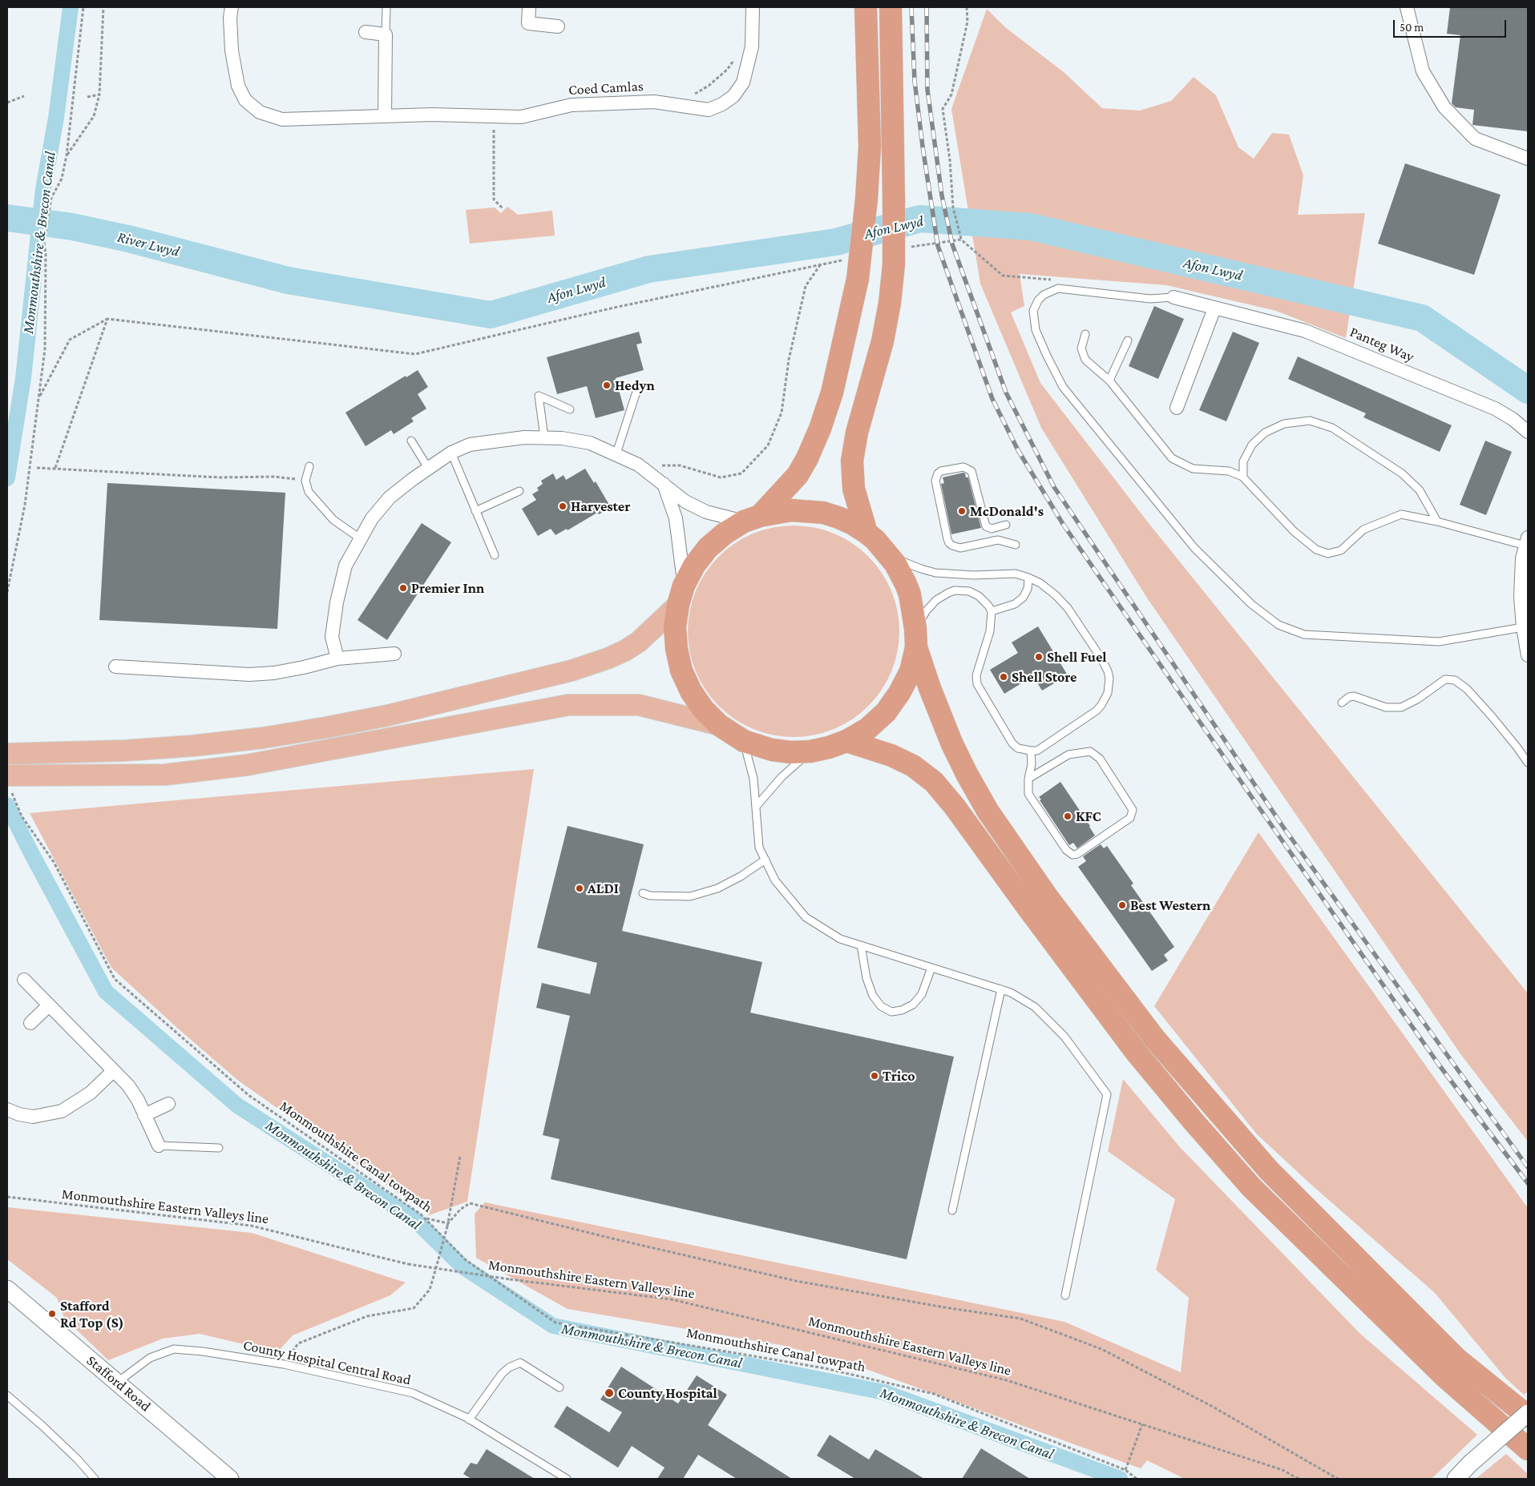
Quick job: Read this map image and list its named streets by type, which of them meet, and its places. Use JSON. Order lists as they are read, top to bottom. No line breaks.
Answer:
{"streets":{"street":["Coed Camlas","Panteg Way","Stafford Road"],"lane":["County Hospital Central Road"],"path":["Monmouthshire Canal towpath","Monmouthshire Eastern Valleys line"]},"crossings":[["County Hospital Central Road","Stafford Road"]],"water":["Afon Lwyd","Monmouthshire & Brecon Canal","River Lwyd"],"places":["Hedyn","Harvester","McDonald's","Premier Inn","Shell Fuel","Shell Store","KFC","ALDI","Best Western","Trico","Stafford Rd Top (S)","County Hospital"],"scale_bar":"50 m"}
